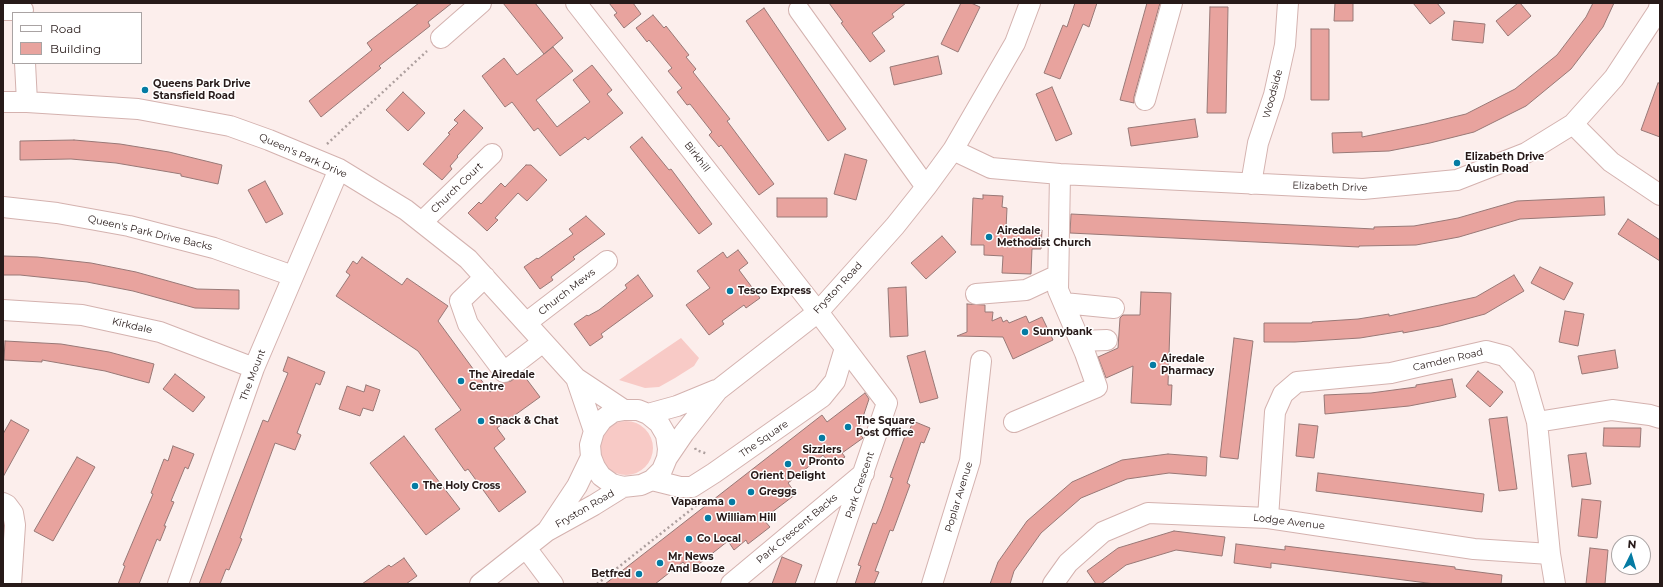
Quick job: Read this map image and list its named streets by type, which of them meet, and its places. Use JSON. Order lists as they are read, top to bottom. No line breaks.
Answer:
{"streets":{"street":["Woodside","Queen's Park Drive","Birkhill","Elizabeth Drive","Church Court","Queen's Park Drive Backs","Fryston Road","Church Mews","Kirkdale","Camden Road","The Mount","The Square","Park Crescent","Poplar Avenue","Lodge Avenue","Park Crescent Backs"]},"crossings":[["Woodside","Elizabeth Drive"],["Queen's Park Drive","Church Court"],["Queen's Park Drive","Fryston Road"],["Queen's Park Drive","Church Mews"],["Queen's Park Drive","The Mount"],["Queen's Park Drive","The Square"],["Birkhill","Fryston Road"],["Birkhill","Park Crescent"],["Elizabeth Drive","Fryston Road"],["Queen's Park Drive Backs","The Mount"],["Fryston Road","The Square"],["Fryston Road","Park Crescent"],["Kirkdale","The Mount"],["Camden Road","Lodge Avenue"],["The Square","Park Crescent"],["Park Crescent","Park Crescent Backs"]],"places":["Queens Park Drive Stansfield Road","Elizabeth Drive Austin Road","Airedale Methodist Church","Tesco Express","Sunnybank","Airedale Pharmacy","The Airedale Centre","Snack & Chat","The Square Post Office","Sizzlers v Pronto","Orient Delight","The Holy Cross","Greggs","Vaparama","William Hill","Co Local","Mr News And Booze","Betfred"],"legend":["Road","Building"],"north":"top"}
